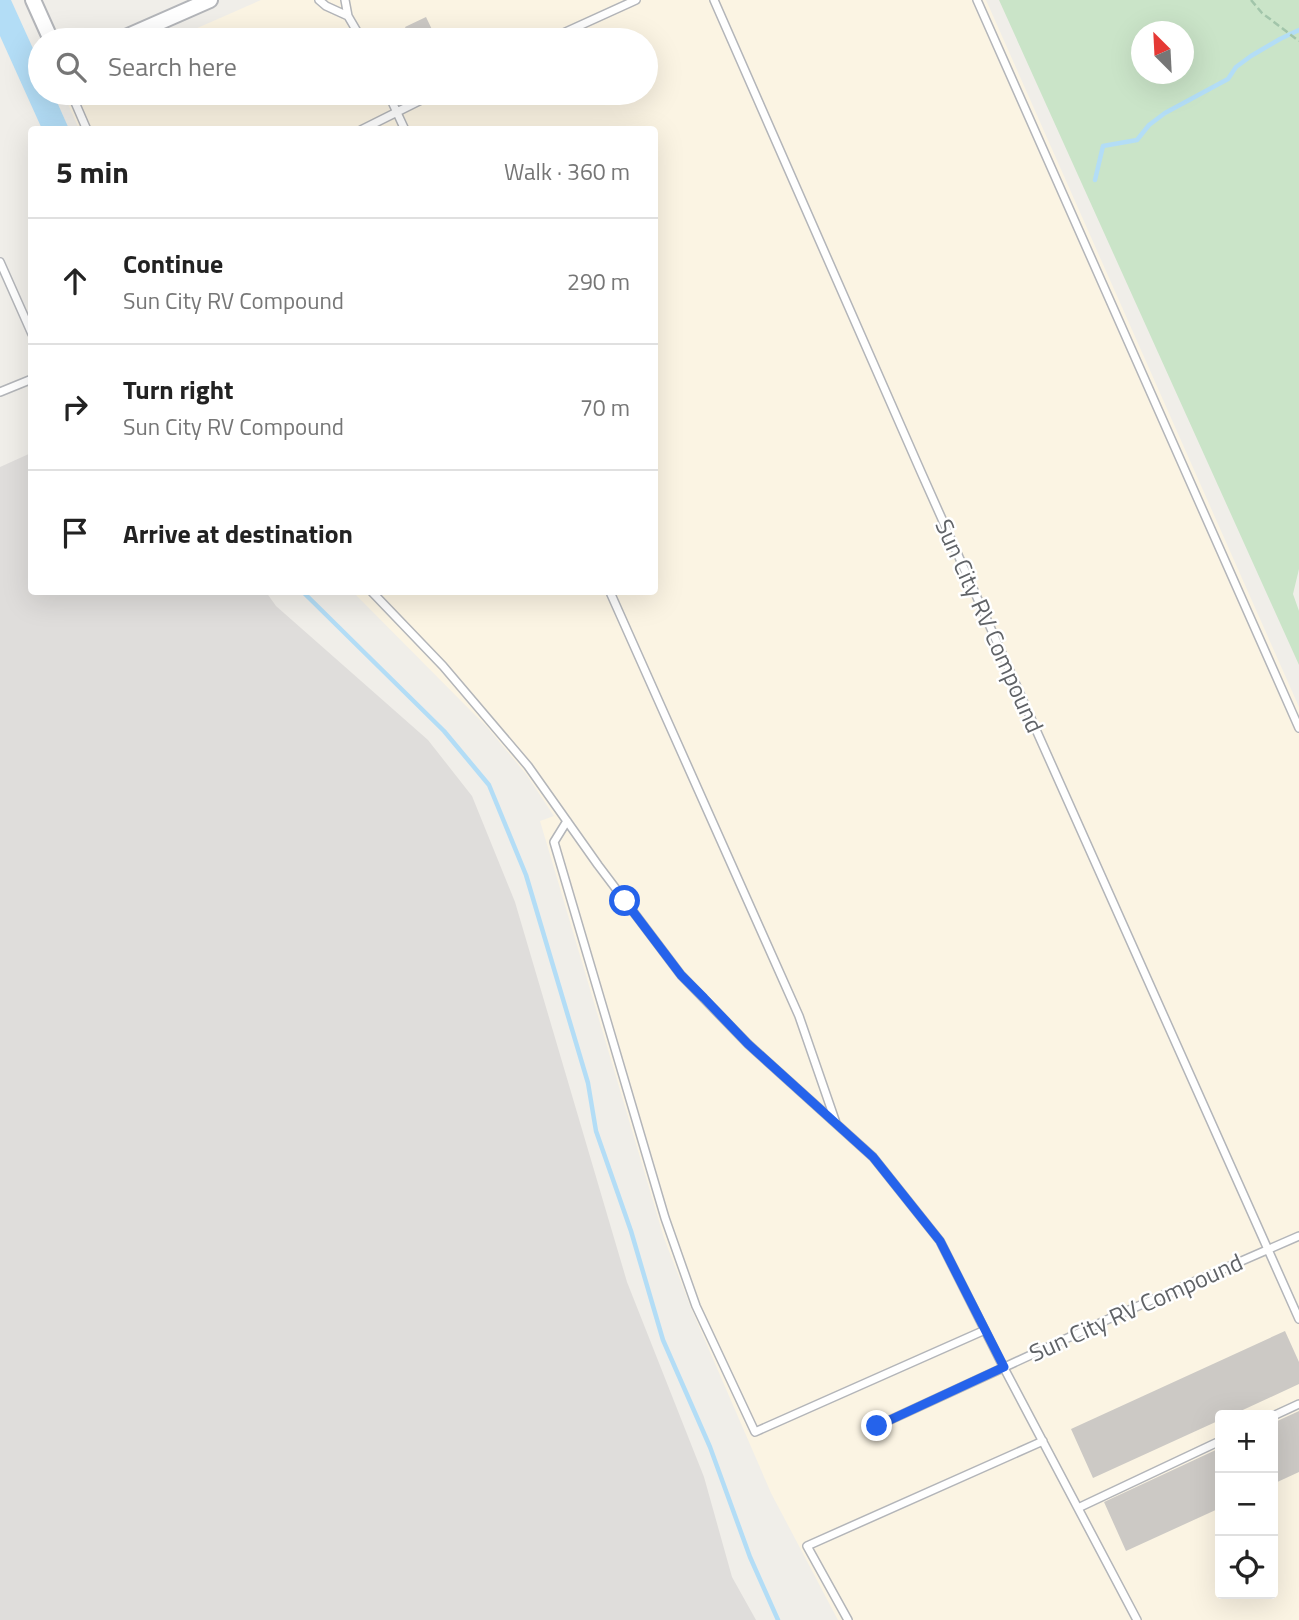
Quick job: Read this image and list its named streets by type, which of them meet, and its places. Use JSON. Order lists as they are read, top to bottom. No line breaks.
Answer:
{"streets":{"lane":["Sun City RV Compound"]},"north":"top left","page":{"search":"Search here","heading":["5 min","Walk · 360 m"],"list":[["Continue","Sun City RV Compound","290 m"],["Turn right","Sun City RV Compound","70 m"],"Arrive at destination"],"map_buttons":["+","−"]}}
